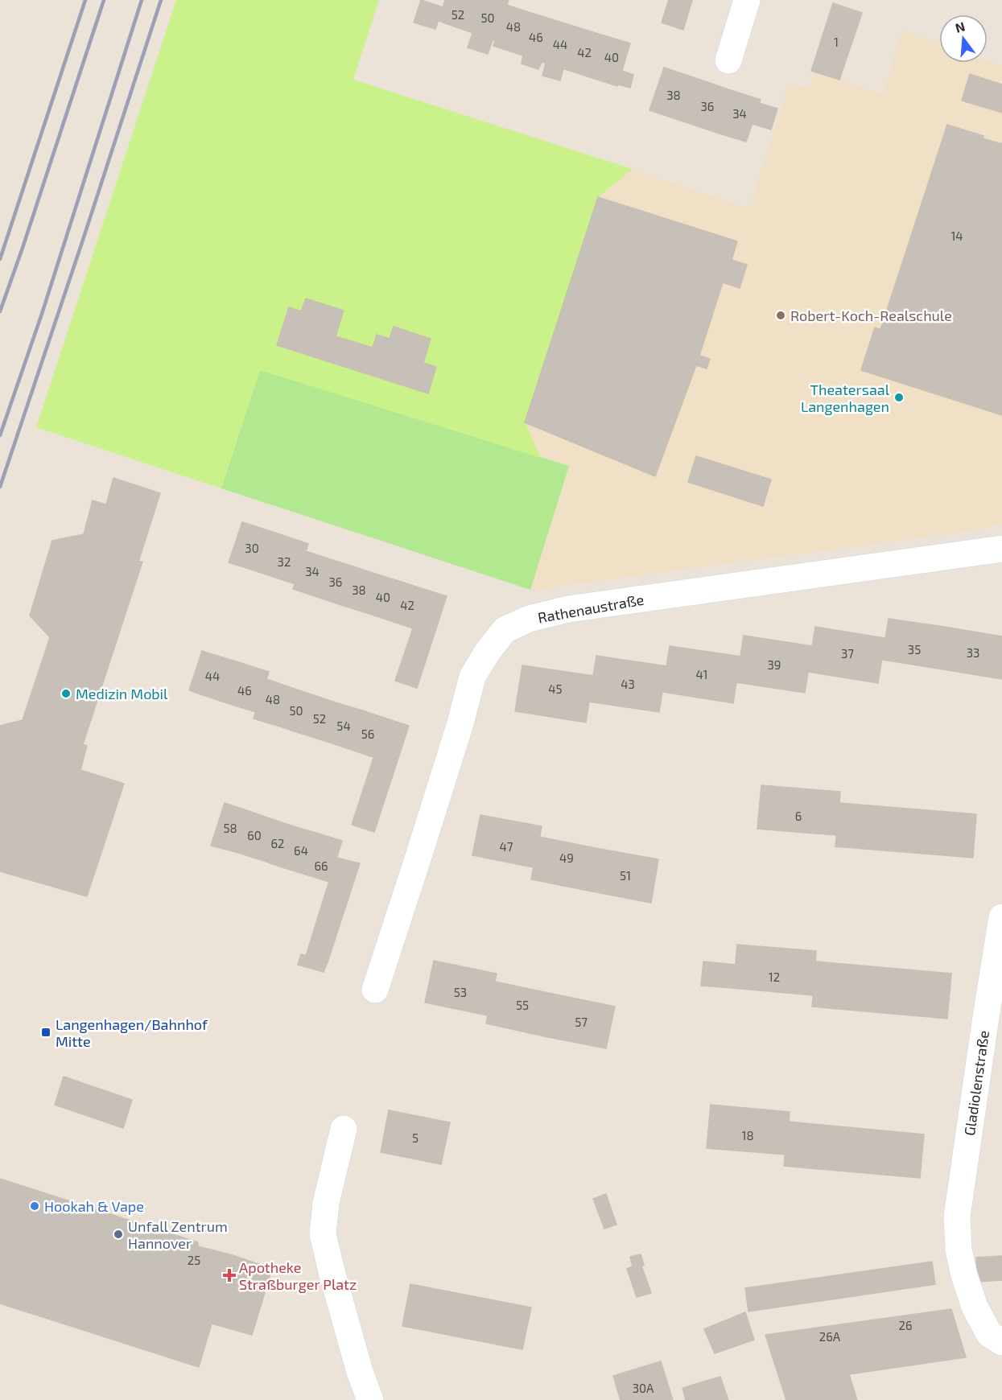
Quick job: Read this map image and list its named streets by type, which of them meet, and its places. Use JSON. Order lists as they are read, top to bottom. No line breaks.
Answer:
{"streets":{"street":["Rathenaustraße","Gladiolenstraße"]},"places":{"other":["Robert-Koch-Realschule","Theatersaal Langenhagen","Medizin Mobil","Hookah & Vape","Unfall Zentrum Hannover"],"transit":["Langenhagen/Bahnhof Mitte"],"health":["Apotheke Straßburger Platz"]},"house_numbers":["52","50","48","46","1","44","42","40","38","36","34","14","30","32","34","36","38","40","42","35","33","37","39","41","44","43","45","46","48","50","52","54","56","6","58","60","62","47","64","49","66","51","12","53","55","57","18","5","25","26","26A","30A"],"north":"top"}
